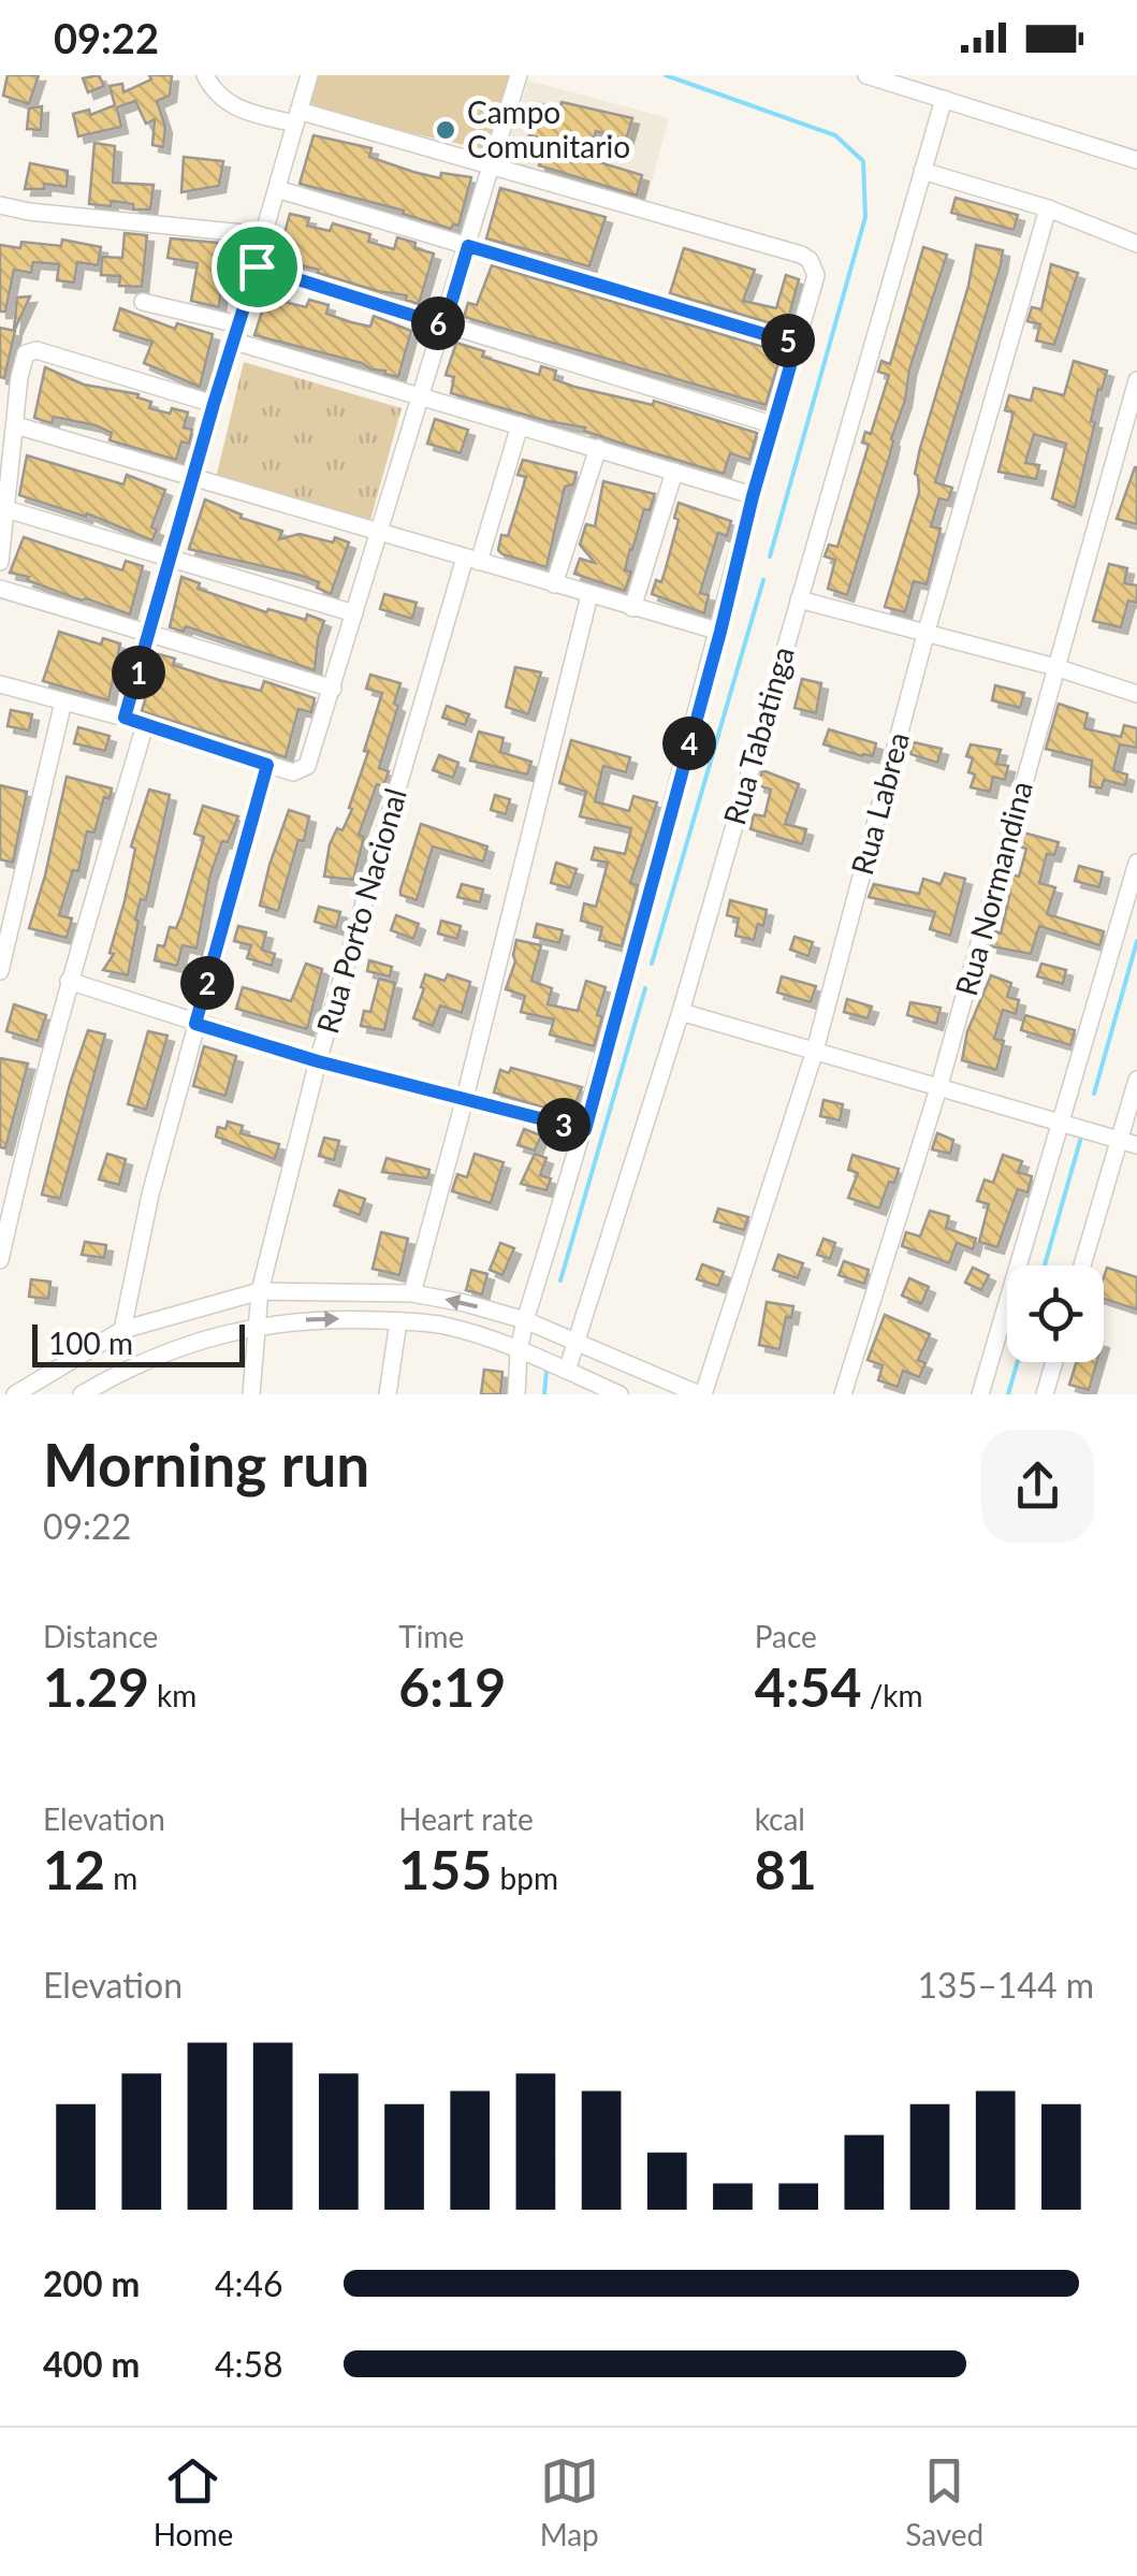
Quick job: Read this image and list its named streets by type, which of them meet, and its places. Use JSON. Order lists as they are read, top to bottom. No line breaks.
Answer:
{"streets":{"street":["Rua Tabatinga","Rua Labrea","Rua Normandina","Rua Porto Nacional"]},"places":["Campo Comunitario"],"scale_bar":"100 m","page":{"status":"09:22","pins":["6","5","1","4","2","3"],"scale":"100 m","heading":["Morning run","09:22"],"stats":[["Distance","1.29 km"],["Time","6:19"],["Pace","4:54 /km"],["Elevation","12 m"],["Heart rate","155 bpm"],["kcal","81"]],"chart":["Elevation","135–144 m"],"list":[{"name":"200 m","note":"4:46"},{"name":"400 m","note":"4:58"}],"tabs":["Home","Map","Saved"]}}
